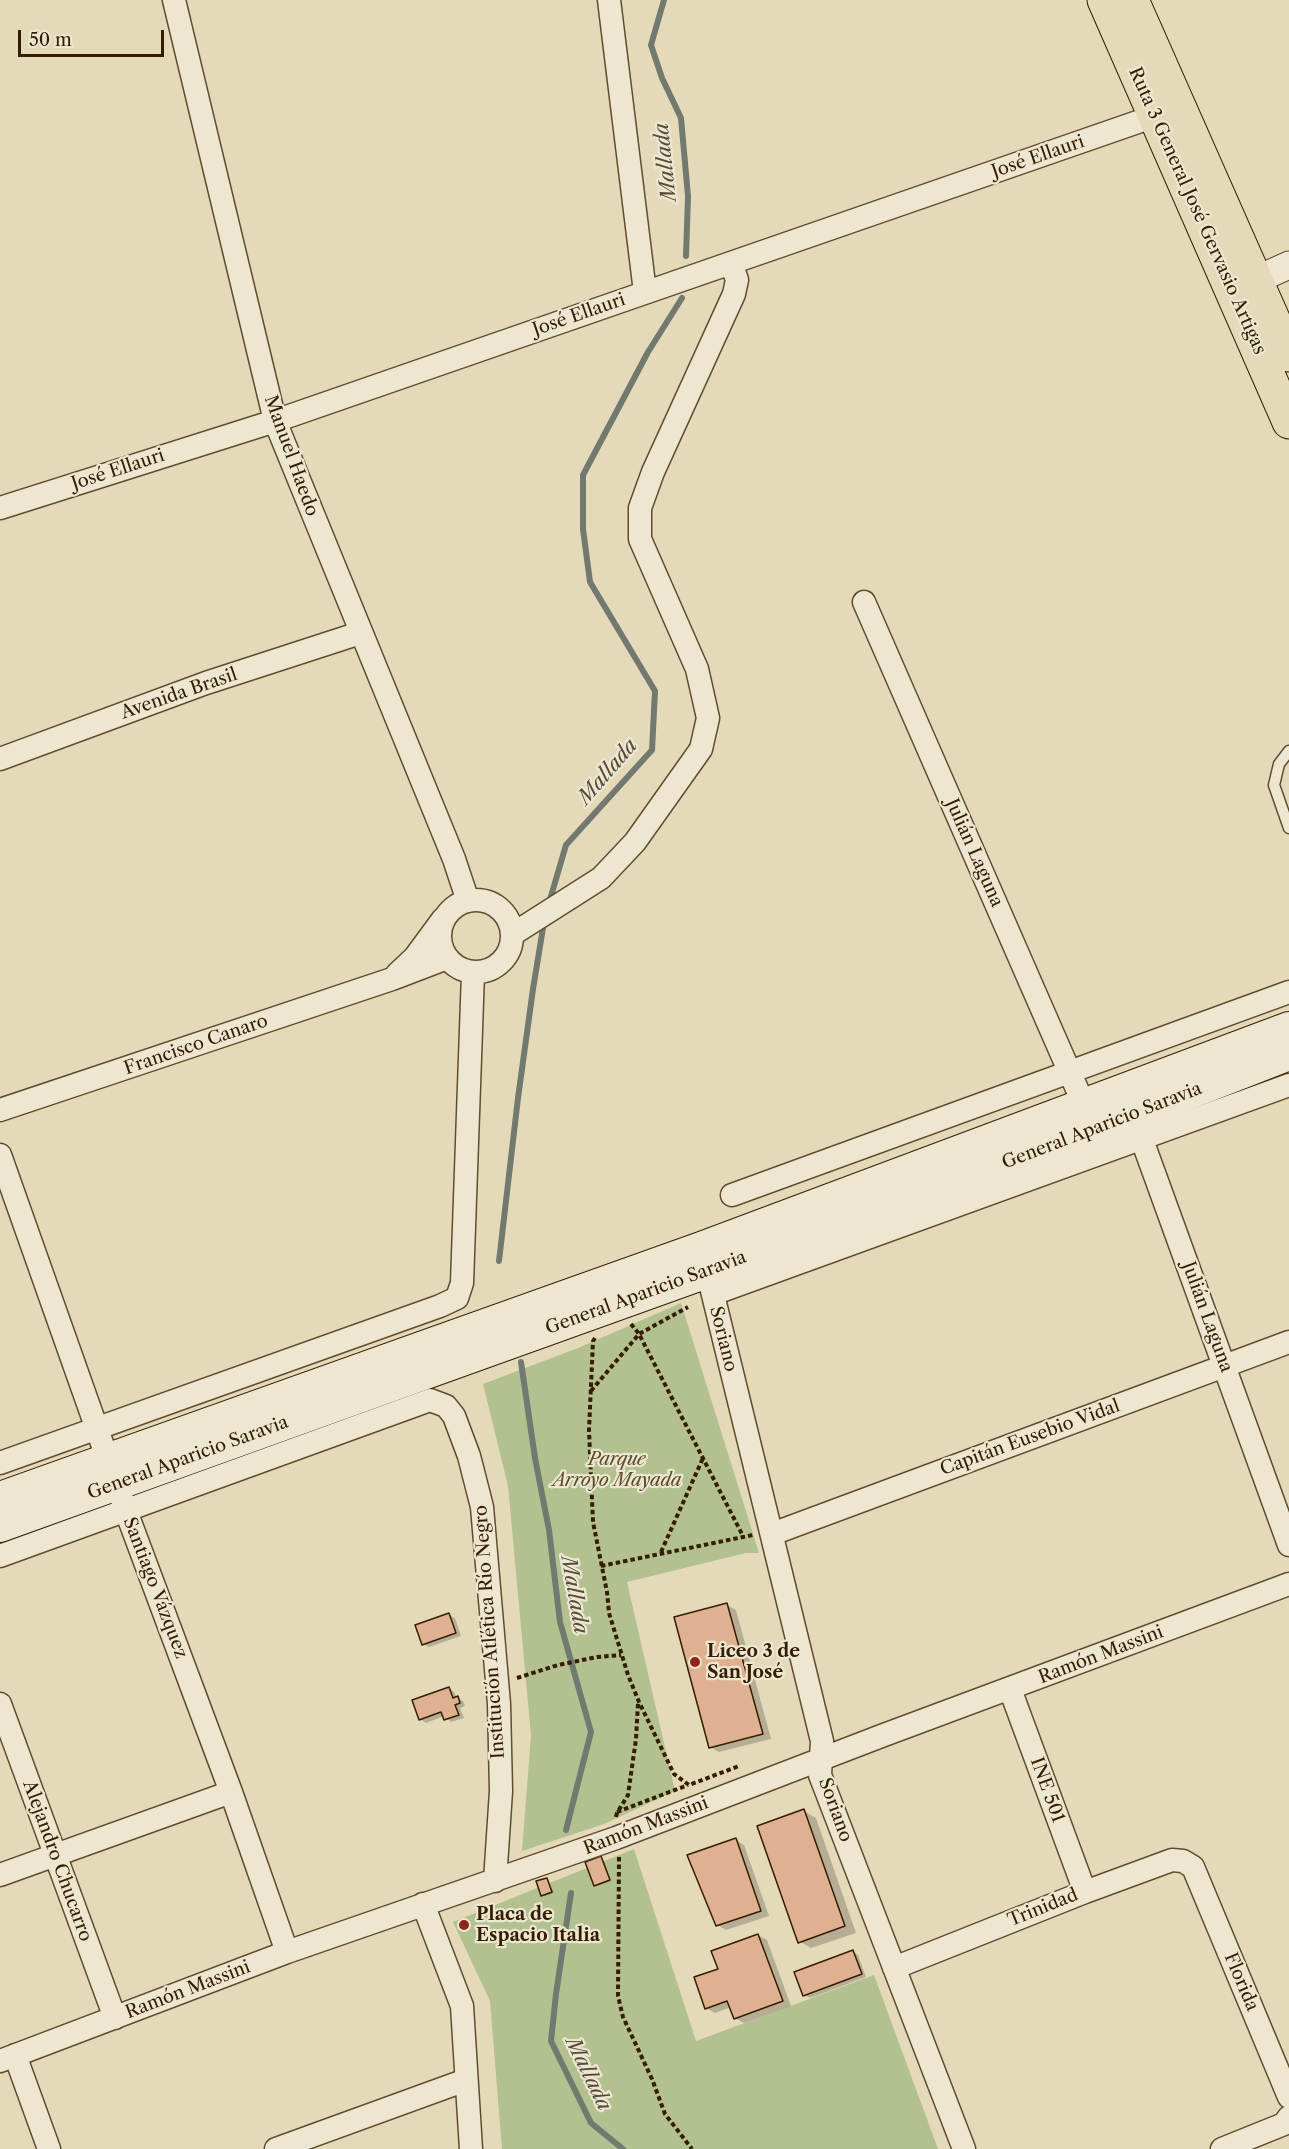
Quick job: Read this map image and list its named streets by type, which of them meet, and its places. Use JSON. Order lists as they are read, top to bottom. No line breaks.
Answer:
{"streets":{"highway":["Ruta 3 General José Gervasio Artigas"],"main road":["General Aparicio Saravia"],"street":["José Ellauri","Manuel Haedo","Avenida Brasil","Julián Laguna","Francisco Canaro","Soriano","Capitán Eusebio Vidal","Santiago Vázquez","Institución Atlética Río Negro","Ramón Massini","INE 501","Alejandro Chucarro","Trinidad","Florida"]},"crossings":[["José Ellauri","Ruta 3 General José Gervasio Artigas"],["José Ellauri","Manuel Haedo"],["Manuel Haedo","Avenida Brasil"],["Manuel Haedo","Francisco Canaro"],["Julián Laguna","General Aparicio Saravia"],["Julián Laguna","Capitán Eusebio Vidal"],["General Aparicio Saravia","Soriano"],["General Aparicio Saravia","Santiago Vázquez"],["General Aparicio Saravia","Institución Atlética Río Negro"],["Soriano","Capitán Eusebio Vidal"],["Soriano","Ramón Massini"],["Soriano","Trinidad"],["Santiago Vázquez","Ramón Massini"],["Institución Atlética Río Negro","Ramón Massini"],["Ramón Massini","INE 501"],["Ramón Massini","Alejandro Chucarro"],["INE 501","Trinidad"],["Trinidad","Florida"]],"water":["Mallada"],"parks":["Parque Arroyo Mayada"],"places":["Liceo 3 de San José","Placa de Espacio Italia"],"scale_bar":"50 m"}
